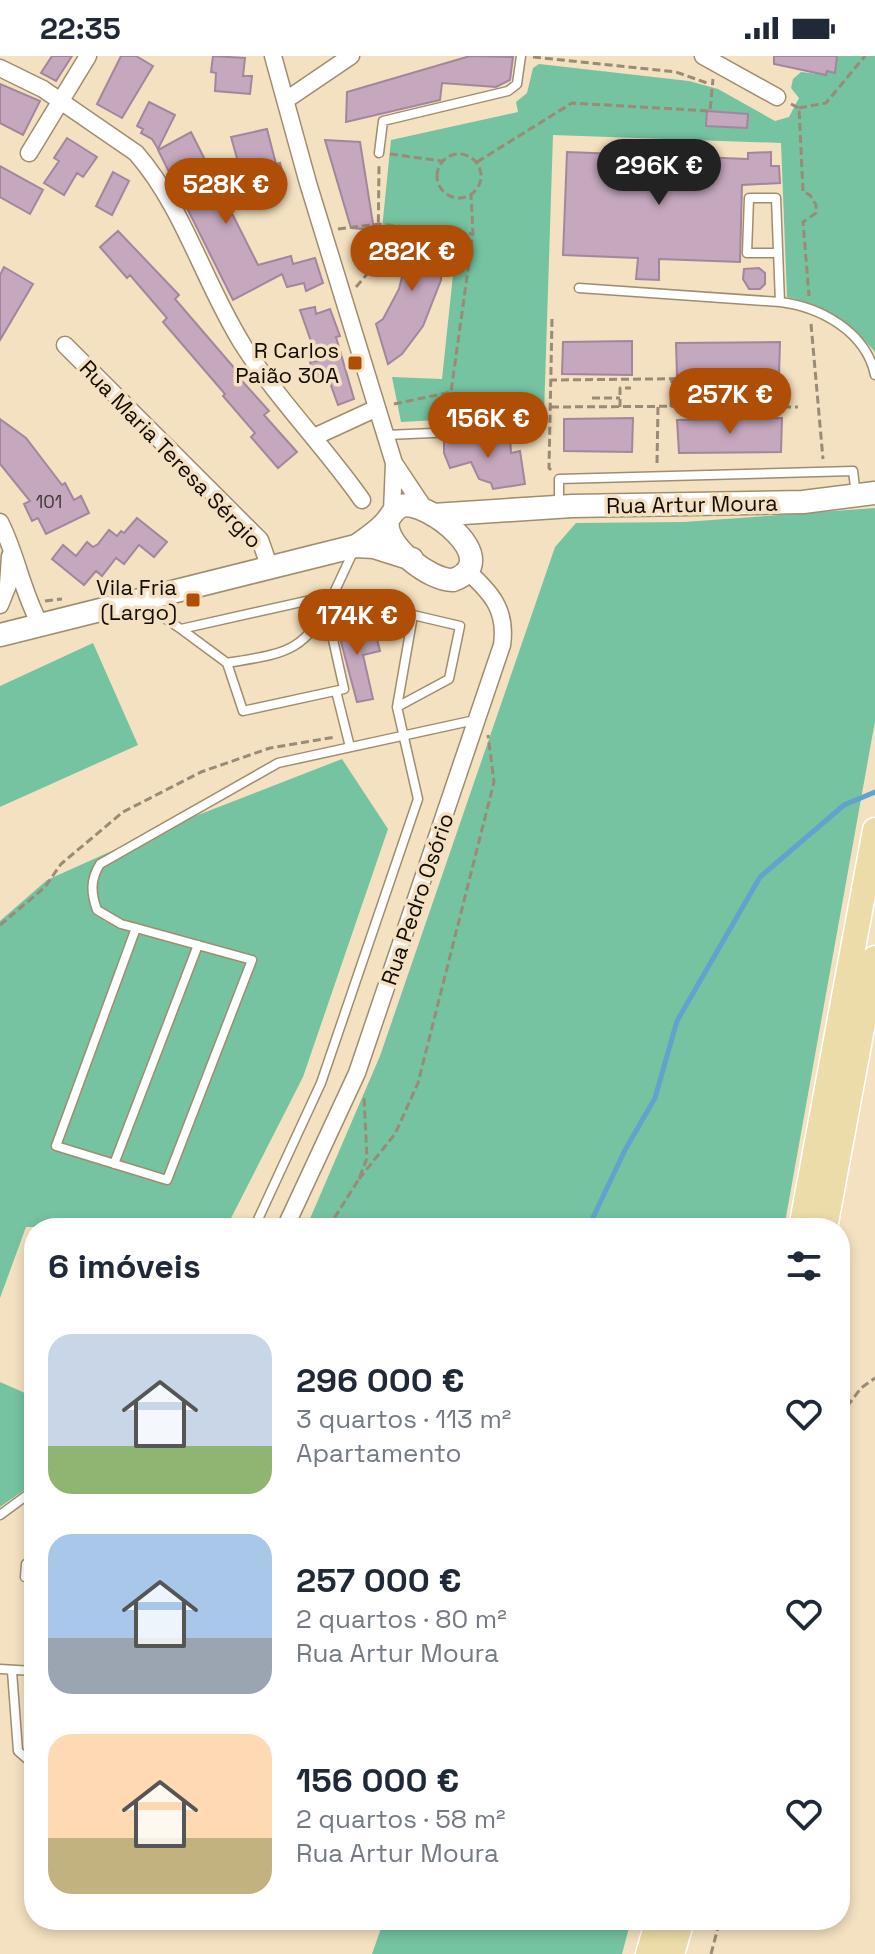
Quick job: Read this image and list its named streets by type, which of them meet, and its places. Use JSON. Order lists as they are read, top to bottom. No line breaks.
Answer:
{"streets":{"main road":["Rua Artur Moura"],"street":["Rua Maria Teresa Sérgio","Rua Pedro Osório"]},"places":{"transit":["R Carlos Paião 30A","Vila Fria (Largo)"]},"house_numbers":["101"],"page":{"status":"22:35","price":["296K €","528K €","282K €","257K €","156K €","174K €"],"heading":"6 imóveis","list":[{"name":"296 000 €","note":"3 quartos · 113 m² · Apartamento"},{"name":"257 000 €","note":"2 quartos · 80 m² · Rua Artur Moura"},{"name":"156 000 €","note":"2 quartos · 58 m² · Rua Artur Moura"}]}}
